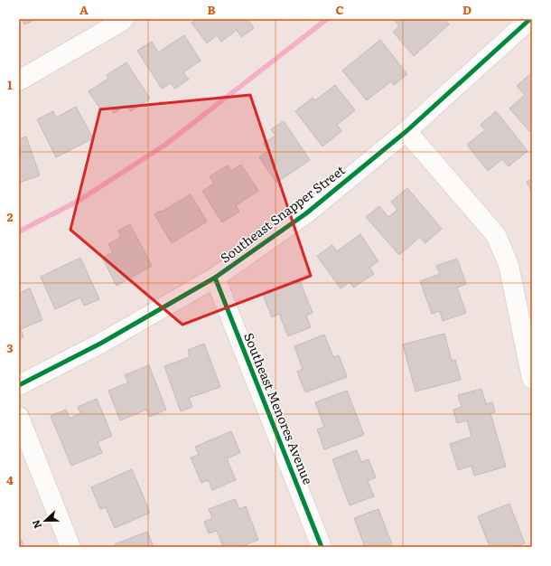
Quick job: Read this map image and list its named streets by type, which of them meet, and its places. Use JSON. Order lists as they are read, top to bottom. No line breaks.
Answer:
{"streets":{"street":["Southeast Snapper Street","Southeast Menores Avenue"]},"crossings":[["Southeast Snapper Street","Southeast Menores Avenue"]],"north":"left","grid":{"columns":["A","B","C","D"],"rows":["1","2","3","4"]}}
